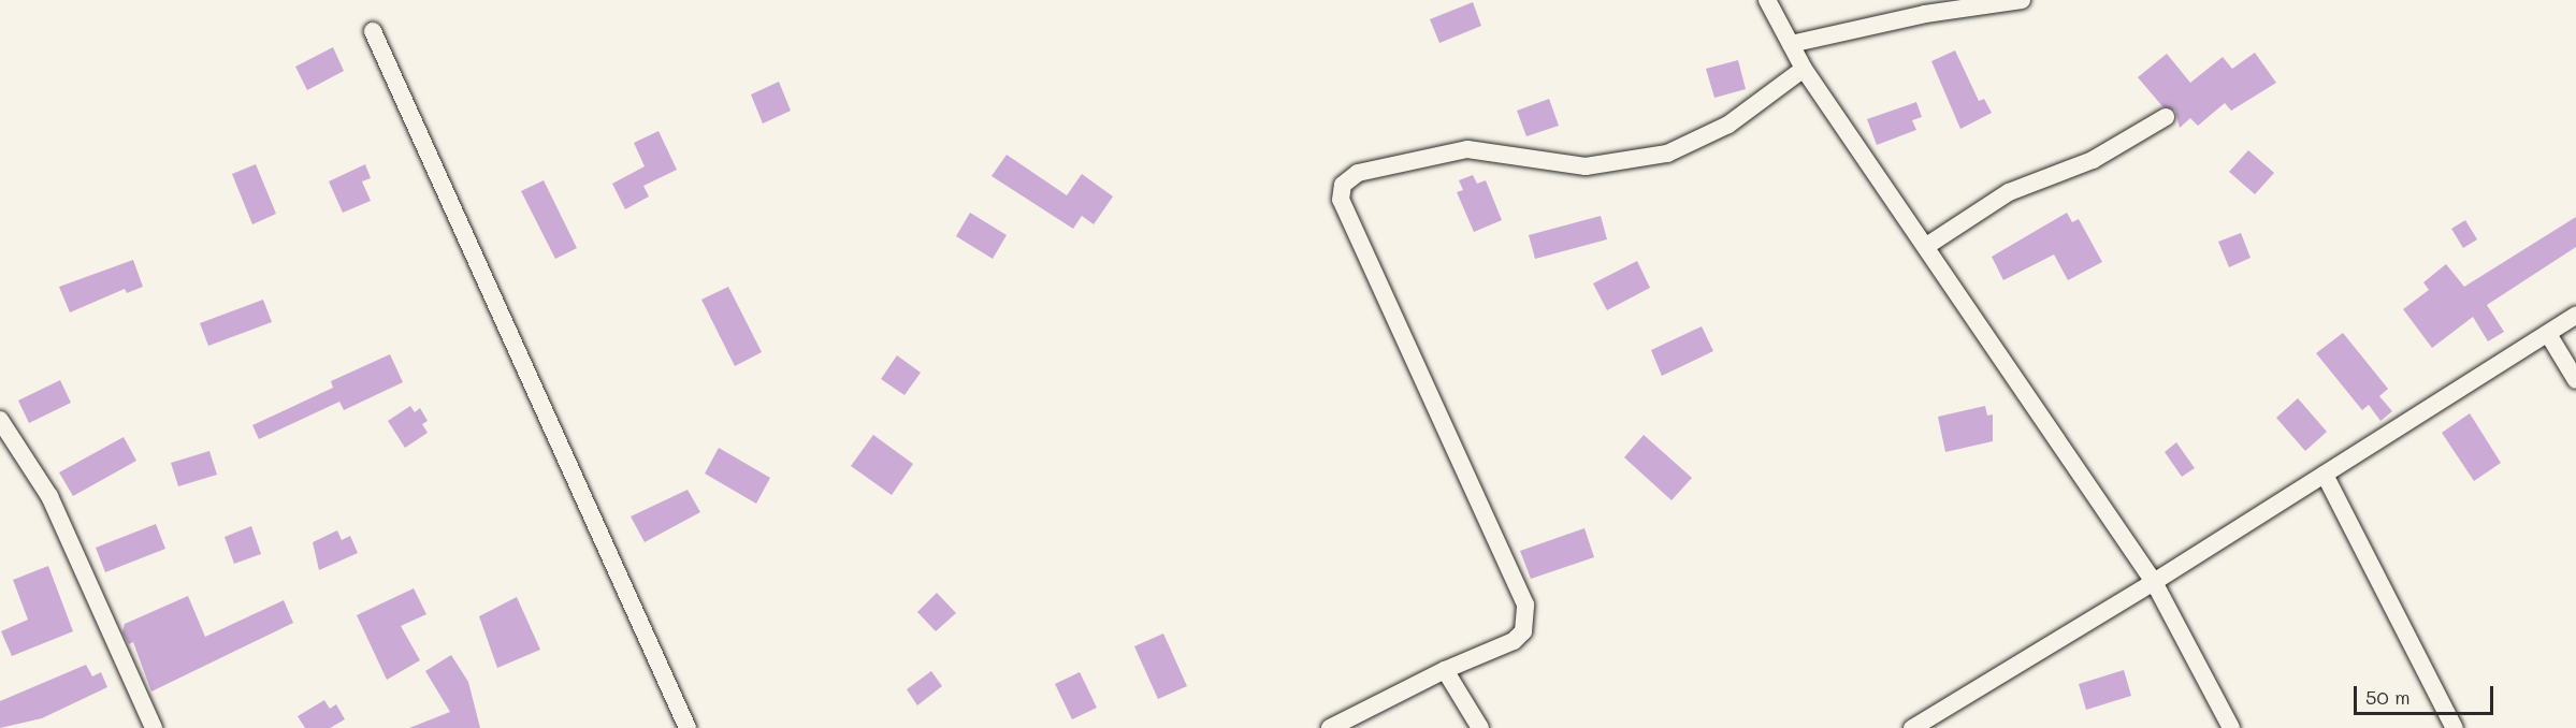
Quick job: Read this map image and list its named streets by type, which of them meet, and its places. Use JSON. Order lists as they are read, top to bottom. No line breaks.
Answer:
{"scale_bar":"50 m"}
